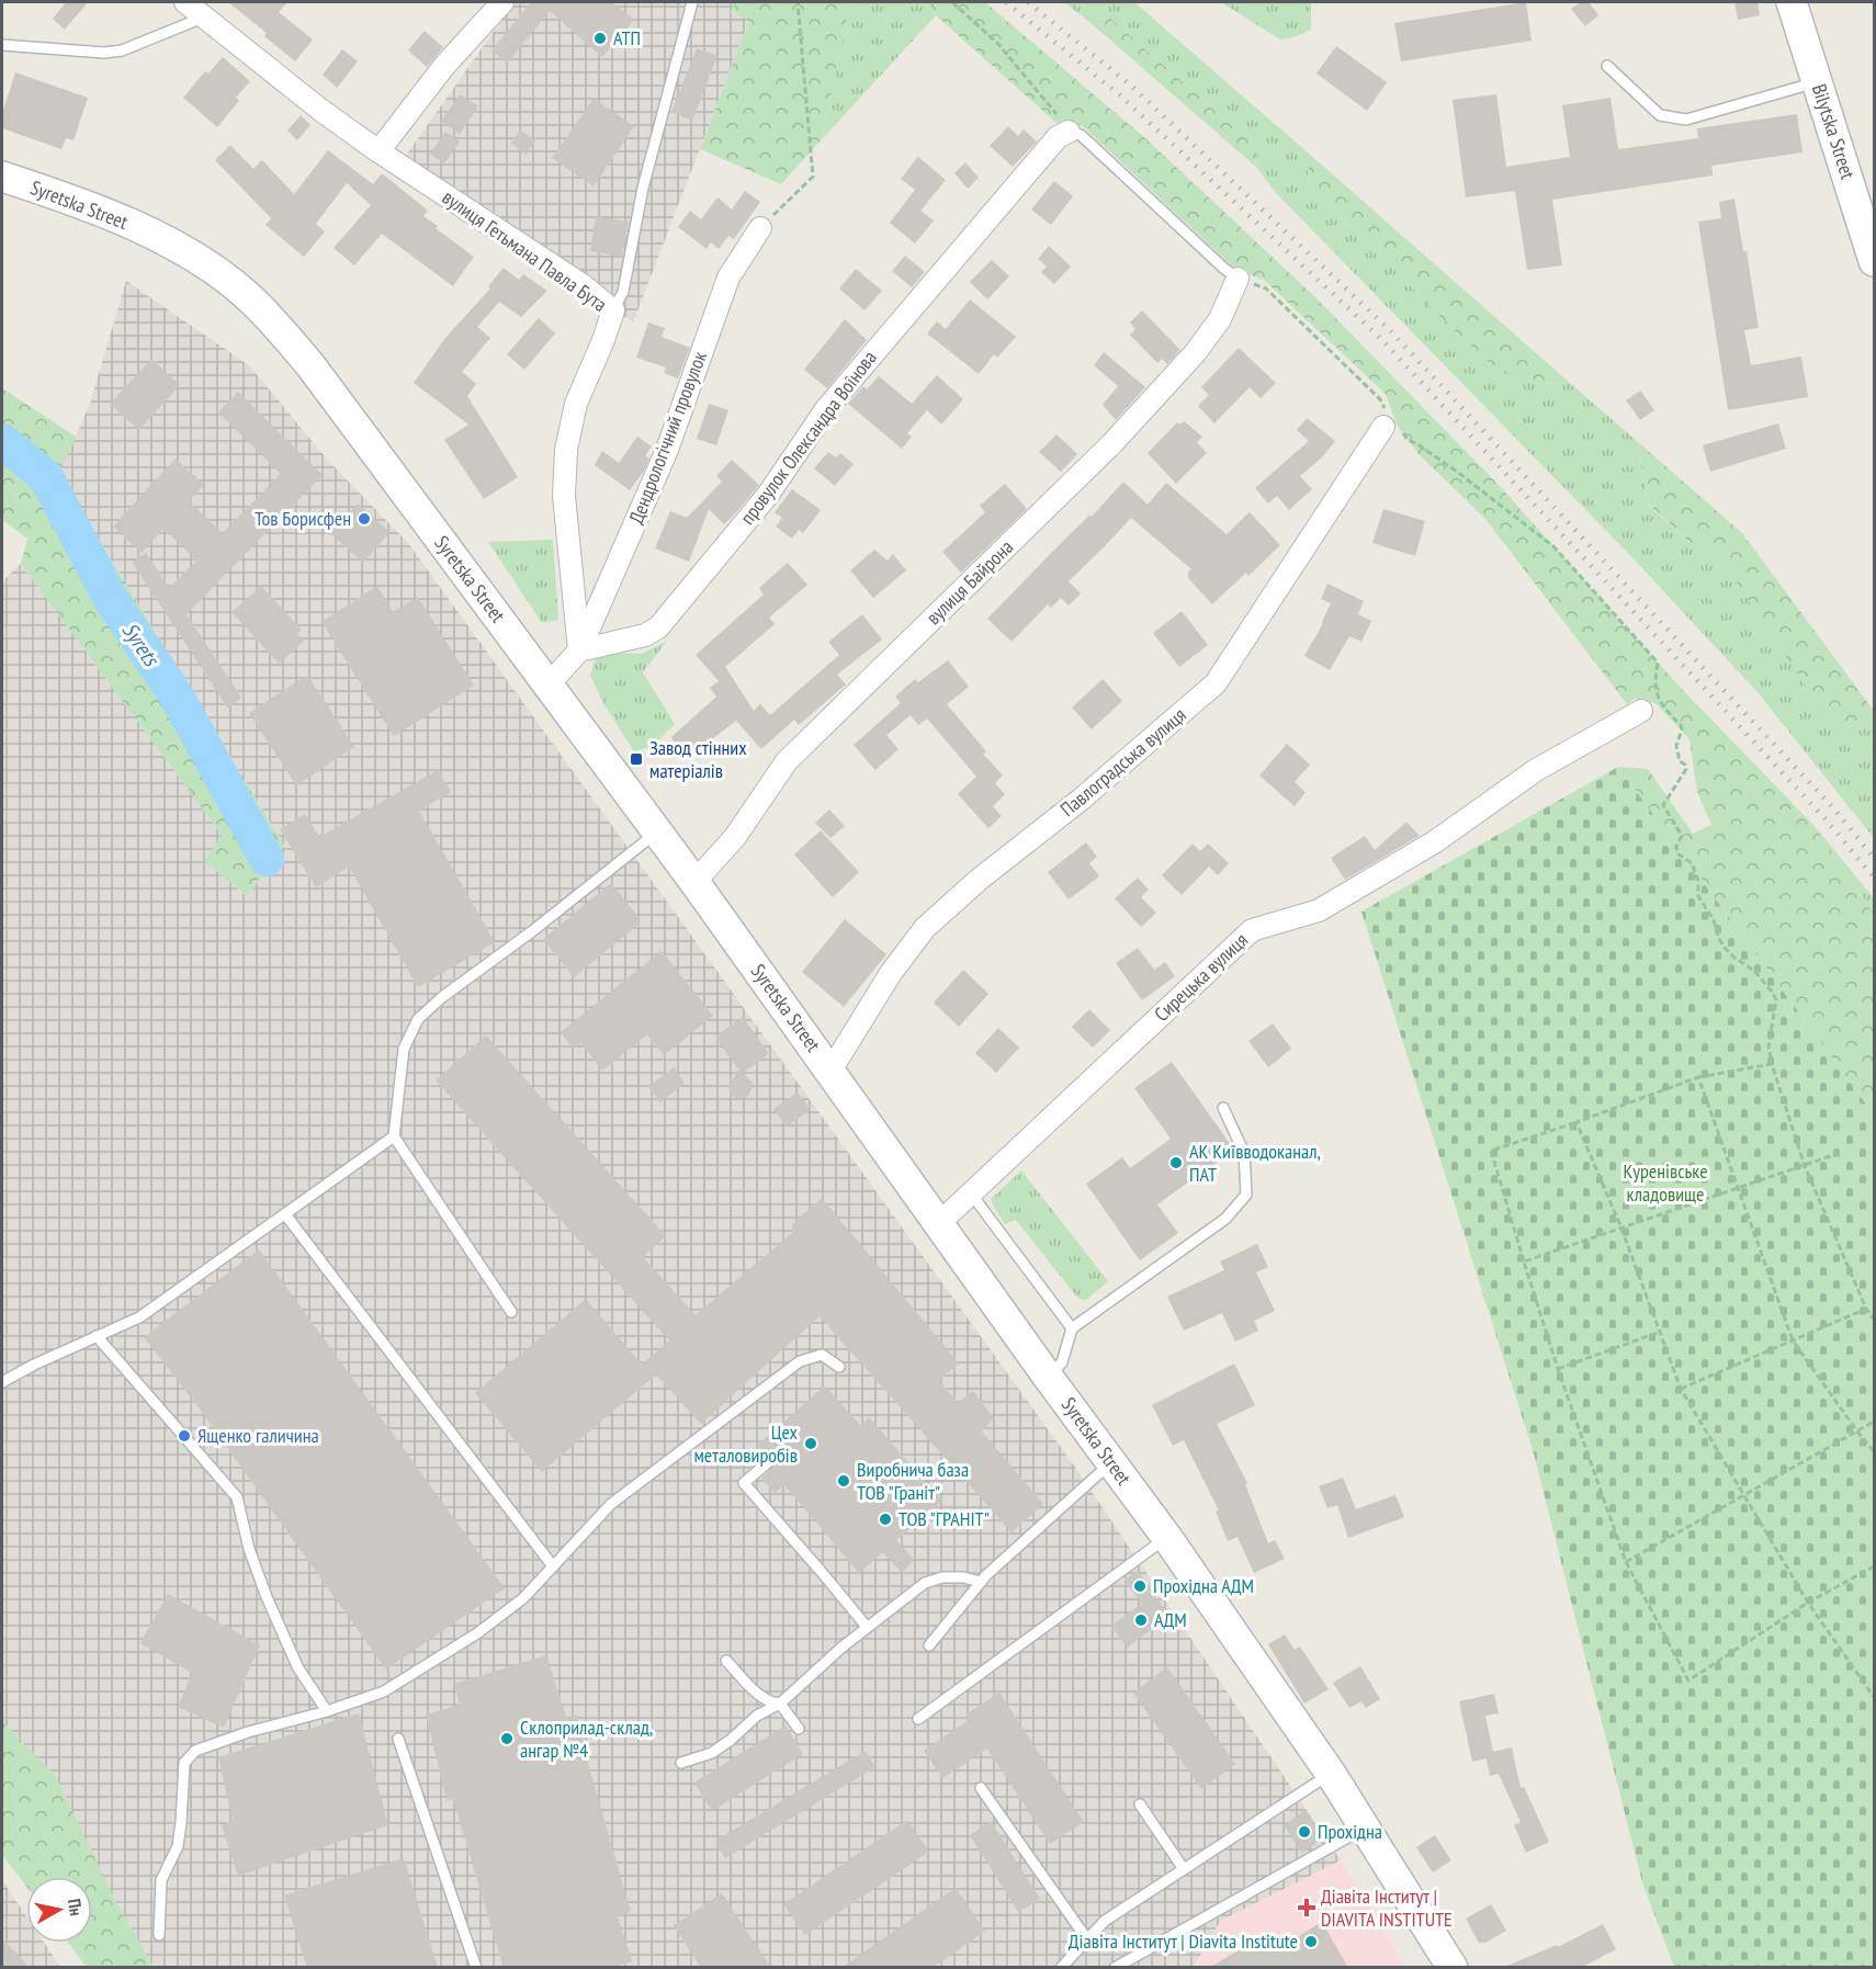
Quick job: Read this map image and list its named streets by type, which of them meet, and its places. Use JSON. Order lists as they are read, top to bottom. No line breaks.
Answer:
{"streets":{"main road":["Bilytska Street","Syretska Street"],"street":["вулиця Гетьмана Павла Бута","Дендрологічний провулок","провулок Олександра Воїнова","вулиця Байрона","Павлоградська вулиця","Сирецька вулиця"]},"crossings":[["Syretska Street","вулиця Байрона"],["Syretska Street","Павлоградська вулиця"],["Syretska Street","Сирецька вулиця"],["вулиця Гетьмана Павла Бута","Дендрологічний провулок"],["вулиця Гетьмана Павла Бута","провулок Олександра Воїнова"],["Дендрологічний провулок","провулок Олександра Воїнова"]],"water":["Syrets"],"parks":["Куренівське кладовище"],"places":{"other":["АТП","Тов Борисфен","АК Київводоканал, ПАТ","Ященко галичина","Цех металовиробів","Виробнича база ТОВ \"Граніт\"","ТОВ \"ГРАНІТ\"","Прохідна АДМ","АДМ","Склоприлад-склад, ангар №4","Прохідна","Діавіта Інститут | Diavita Institute"],"transit":["Завод стінних матеріалів"],"health":["Діавіта Інститут | DIAVITA INSTITUTE"]},"north":"right"}
